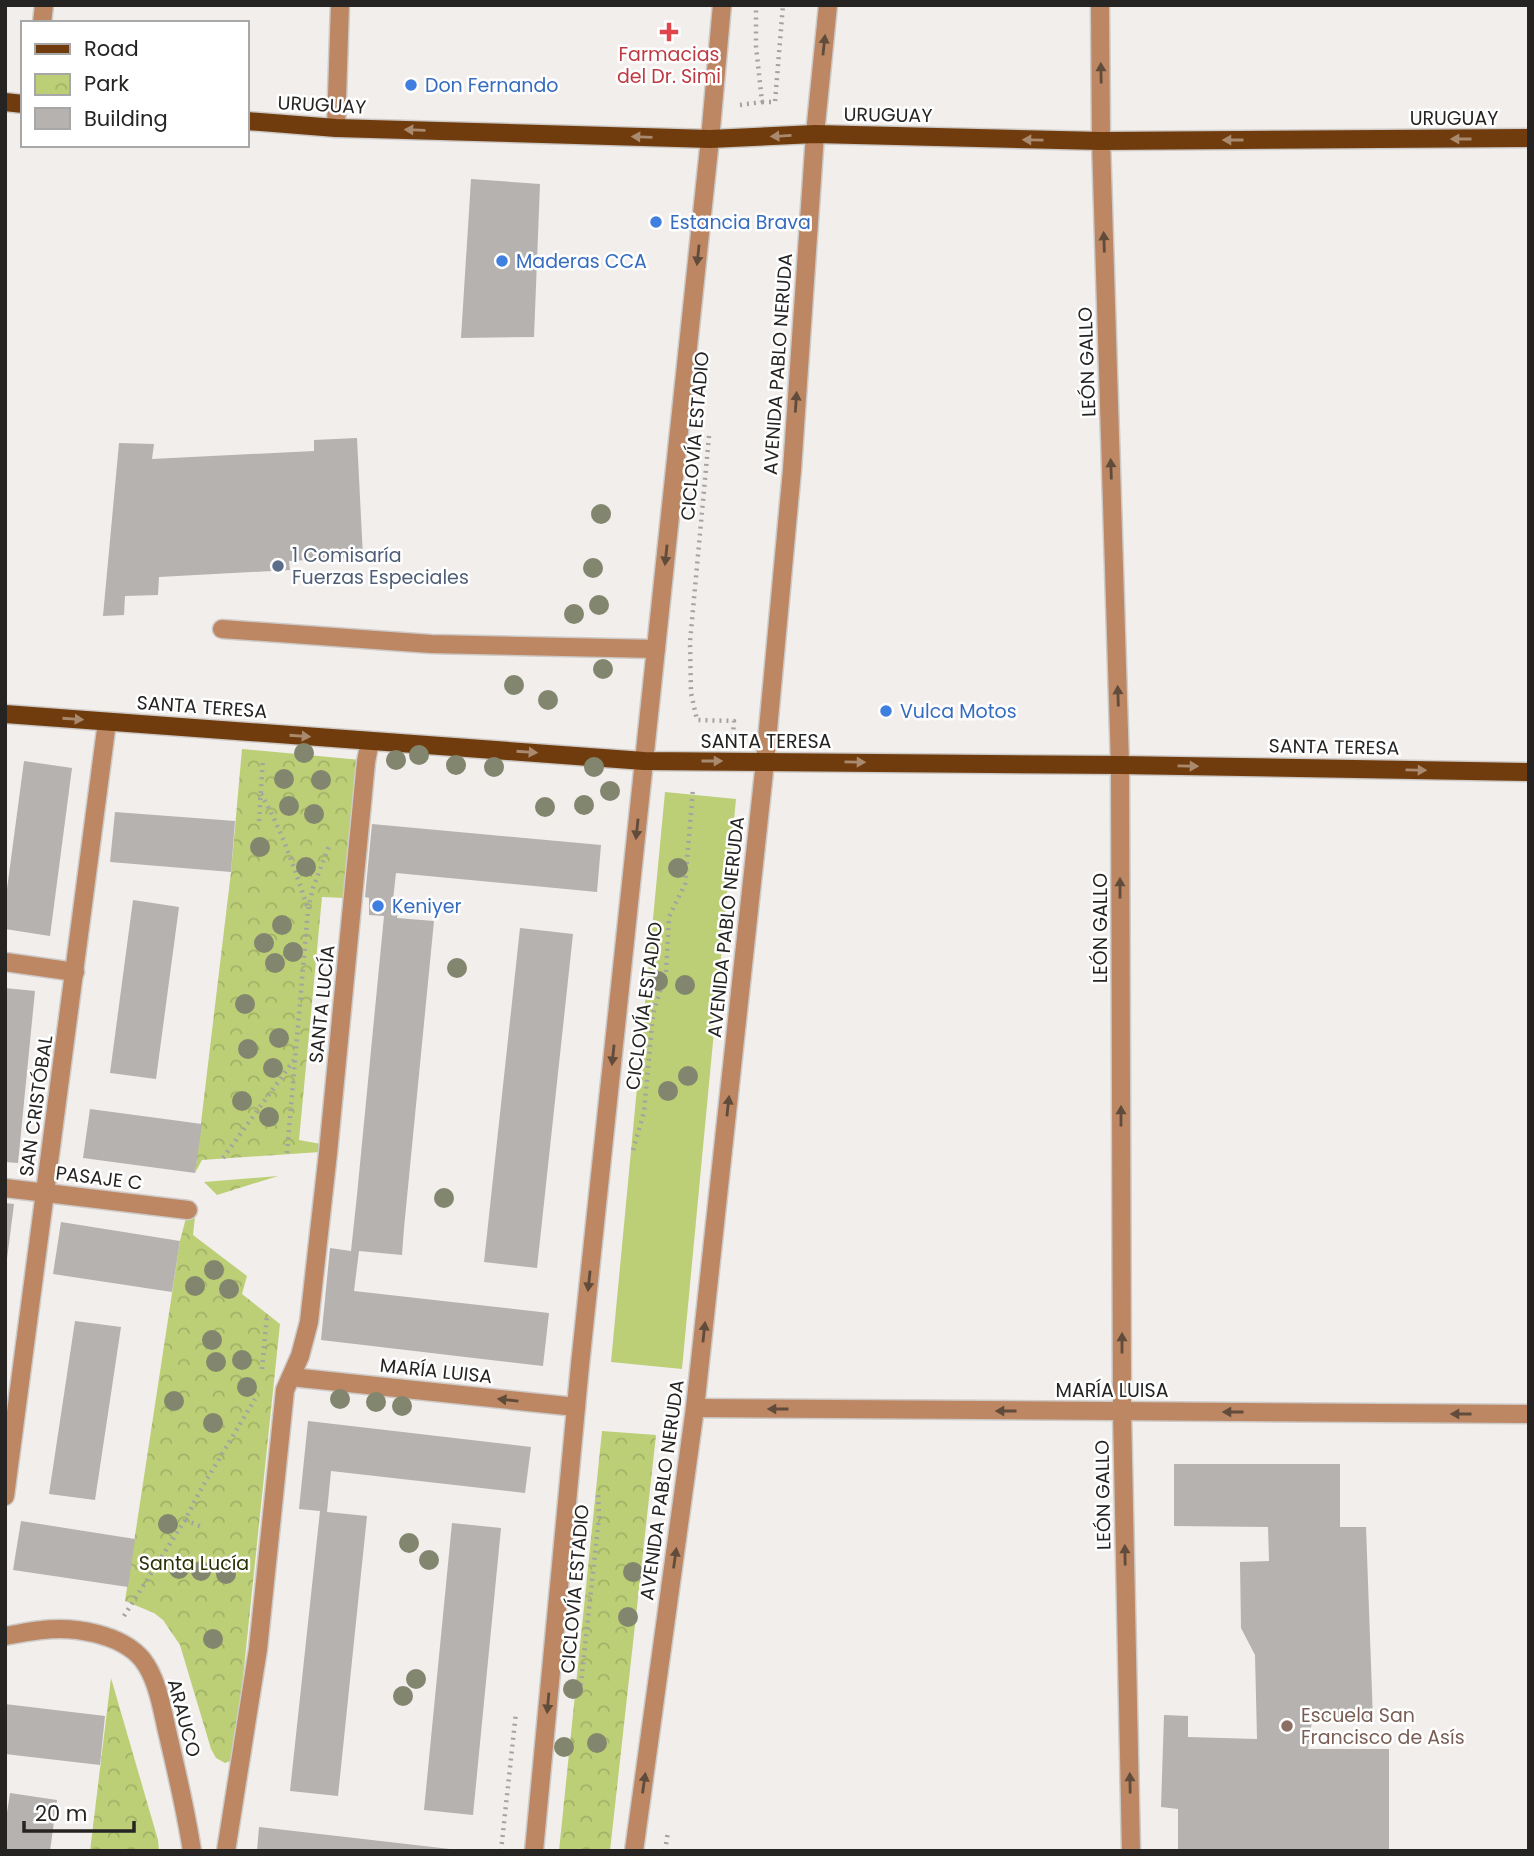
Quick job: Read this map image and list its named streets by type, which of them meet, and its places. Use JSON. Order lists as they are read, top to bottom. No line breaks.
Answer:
{"streets":{"main road":["URUGUAY","SANTA TERESA"],"street":["LEÓN GALLO","AVENIDA PABLO NERUDA","SANTA LUCÍA","SAN CRISTÓBAL","PASAJE C","MARÍA LUISA","ARAUCO"],"path":["CICLOVÍA ESTADIO"]},"crossings":[["URUGUAY","LEÓN GALLO"],["URUGUAY","AVENIDA PABLO NERUDA"],["LEÓN GALLO","SANTA TERESA"],["LEÓN GALLO","MARÍA LUISA"],["AVENIDA PABLO NERUDA","SANTA TERESA"],["AVENIDA PABLO NERUDA","MARÍA LUISA"],["CICLOVÍA ESTADIO","SANTA TERESA"],["SANTA TERESA","SANTA LUCÍA"],["SANTA TERESA","SAN CRISTÓBAL"],["SANTA LUCÍA","MARÍA LUISA"],["SAN CRISTÓBAL","PASAJE C"]],"one_way":["URUGUAY","LEÓN GALLO","SANTA TERESA","MARÍA LUISA"],"parks":["Santa Lucía"],"places":{"health":["Farmacias del Dr. Simi"],"other":["Don Fernando","Estancia Brava","Maderas CCA","1 Comisaría Fuerzas Especiales","Vulca Motos","Keniyer","Escuela San Francisco de Asís"]},"legend":["Road","Park","Building"],"scale_bar":"20 m"}
